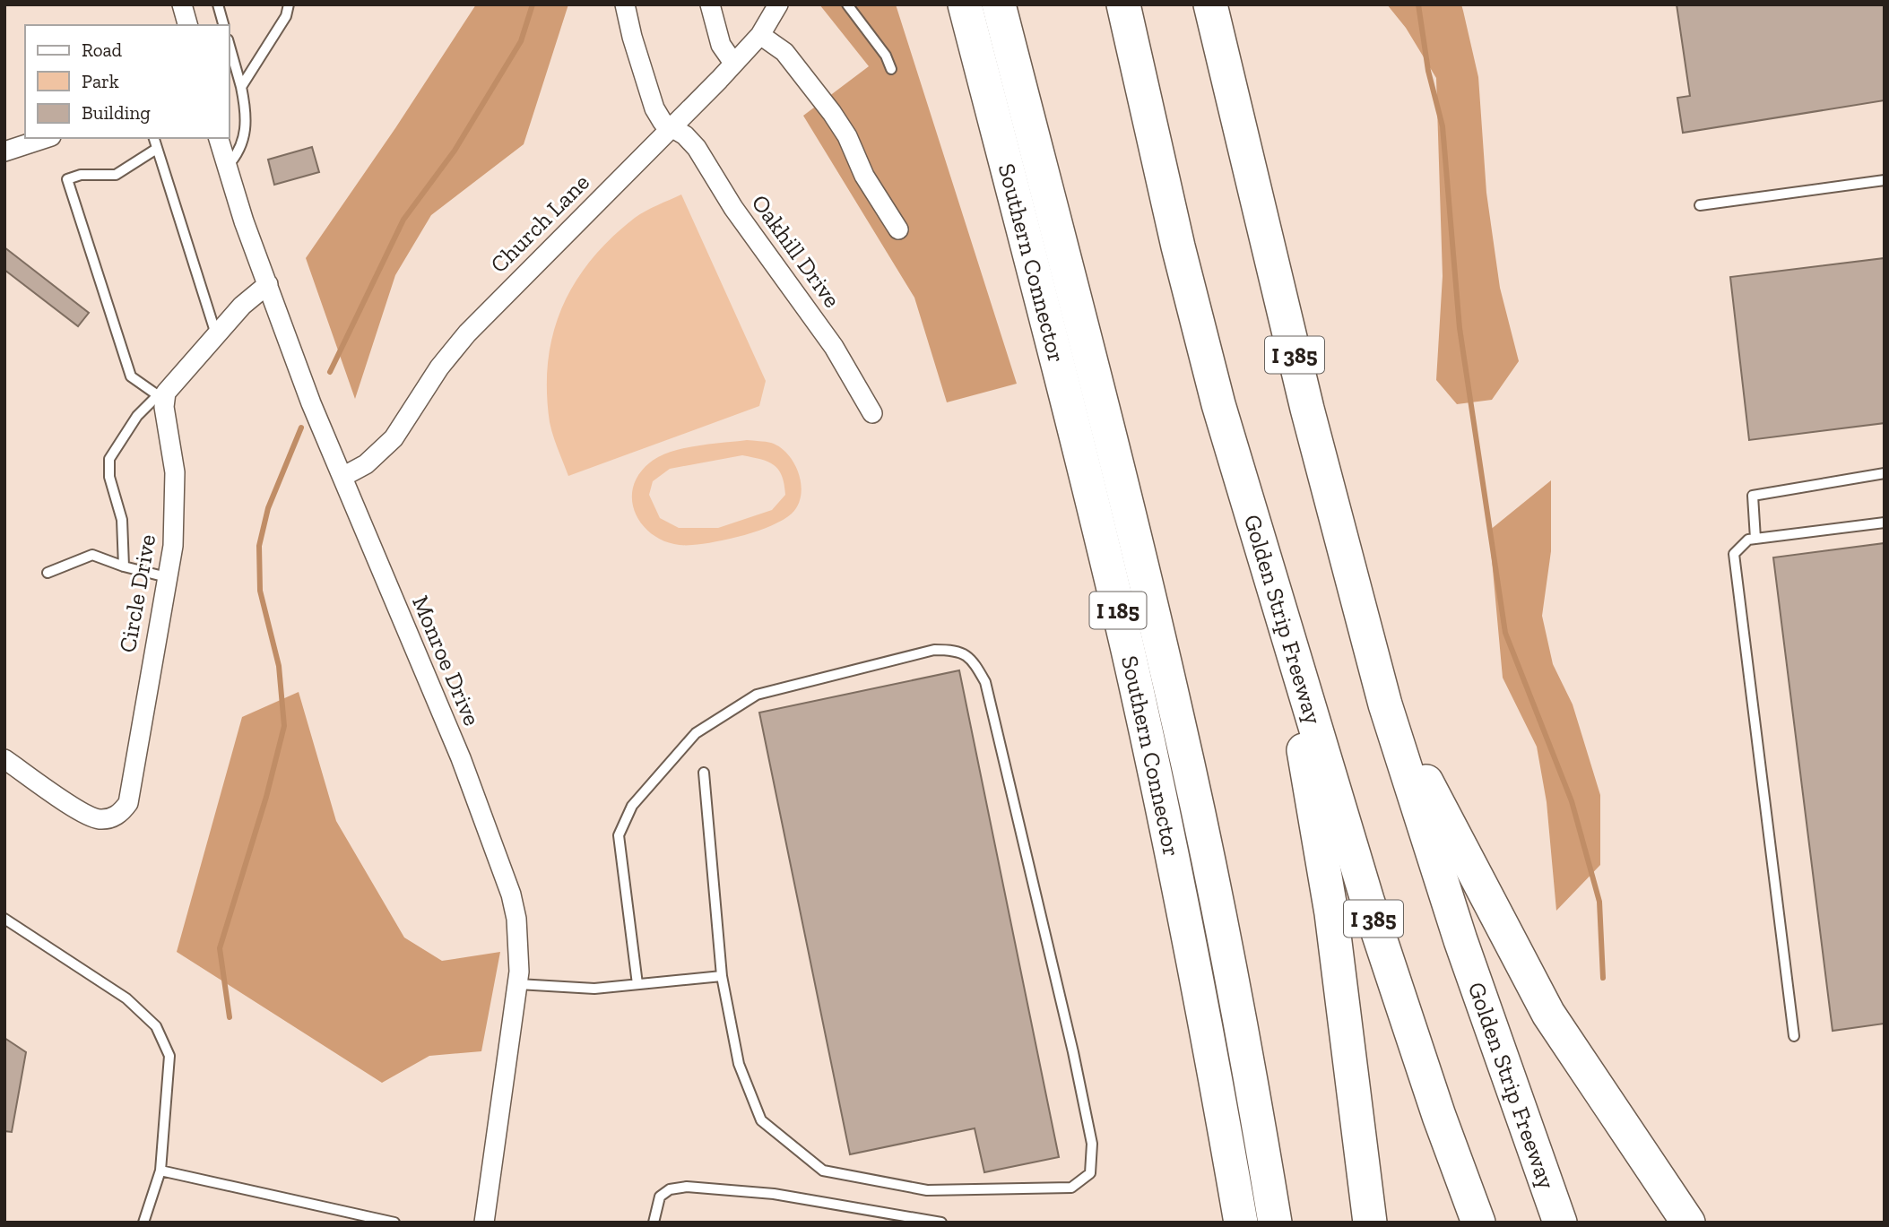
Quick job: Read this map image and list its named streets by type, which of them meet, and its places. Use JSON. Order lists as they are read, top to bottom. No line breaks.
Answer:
{"streets":{"highway":["Southern Connector","I 385","I 185","Golden Strip Freeway"],"street":["Church Lane","Oakhill Drive","Circle Drive","Monroe Drive"]},"crossings":[["Church Lane","Oakhill Drive"],["Church Lane","Monroe Drive"]],"legend":["Road","Park","Building"]}
